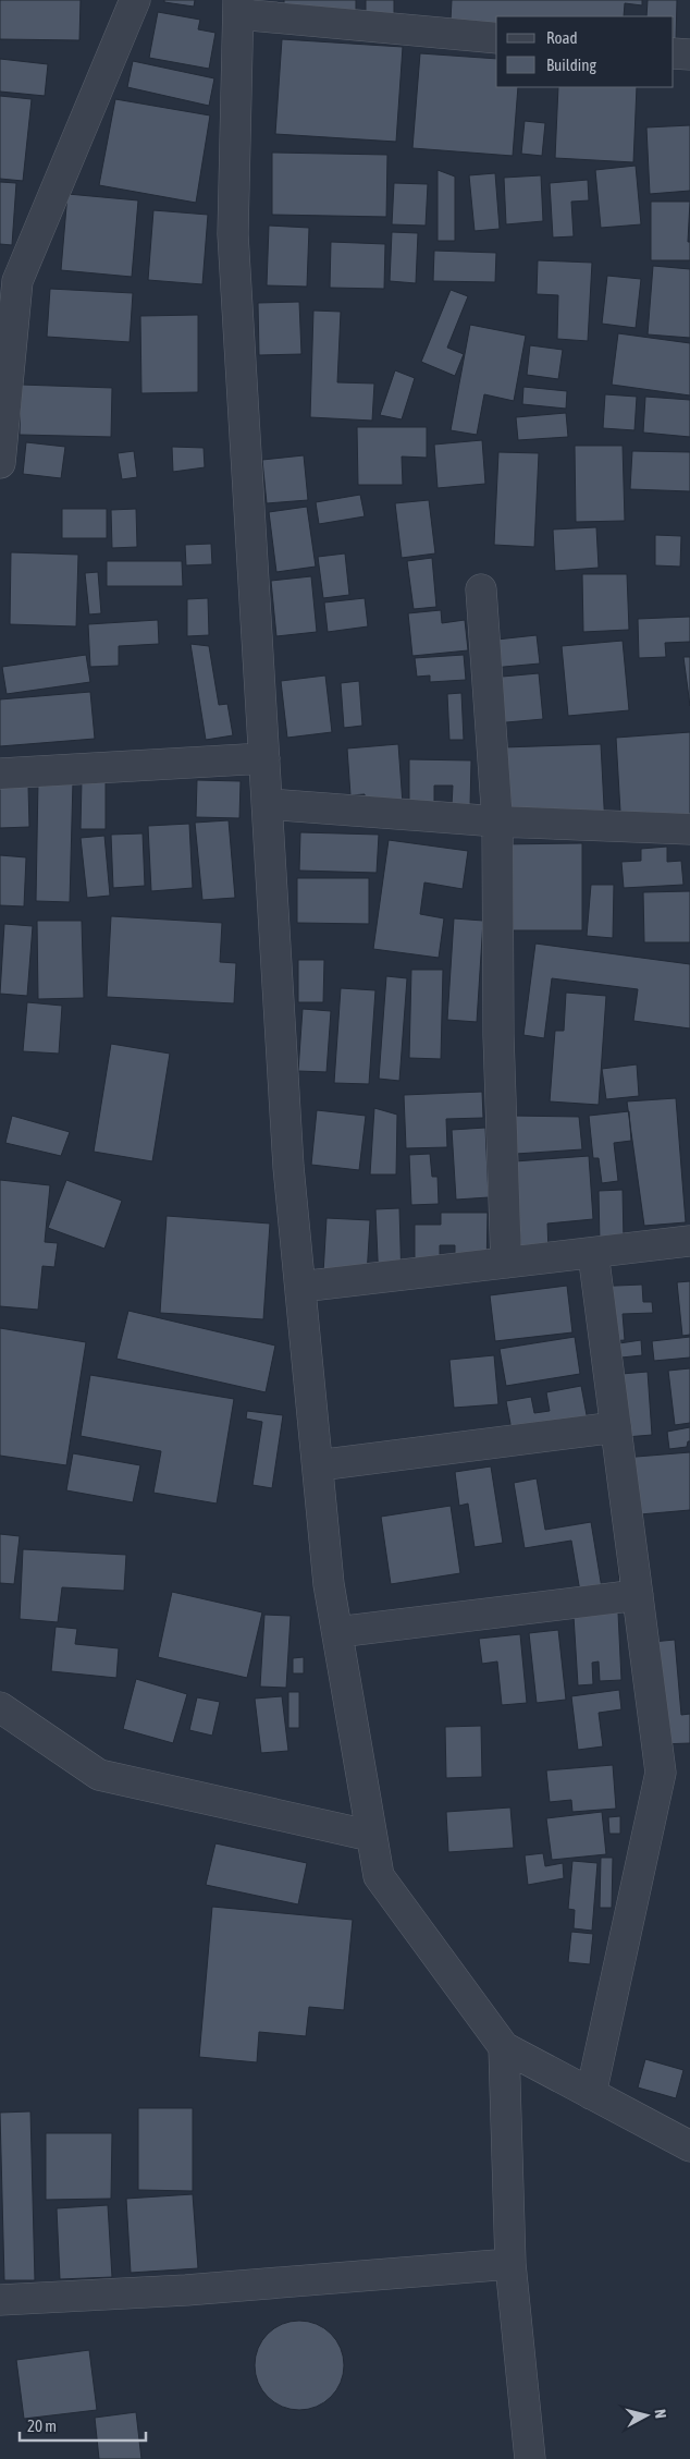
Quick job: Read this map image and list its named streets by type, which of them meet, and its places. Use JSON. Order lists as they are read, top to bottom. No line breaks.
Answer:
{"legend":["Road","Building"],"scale_bar":"20 m","north":"right"}
